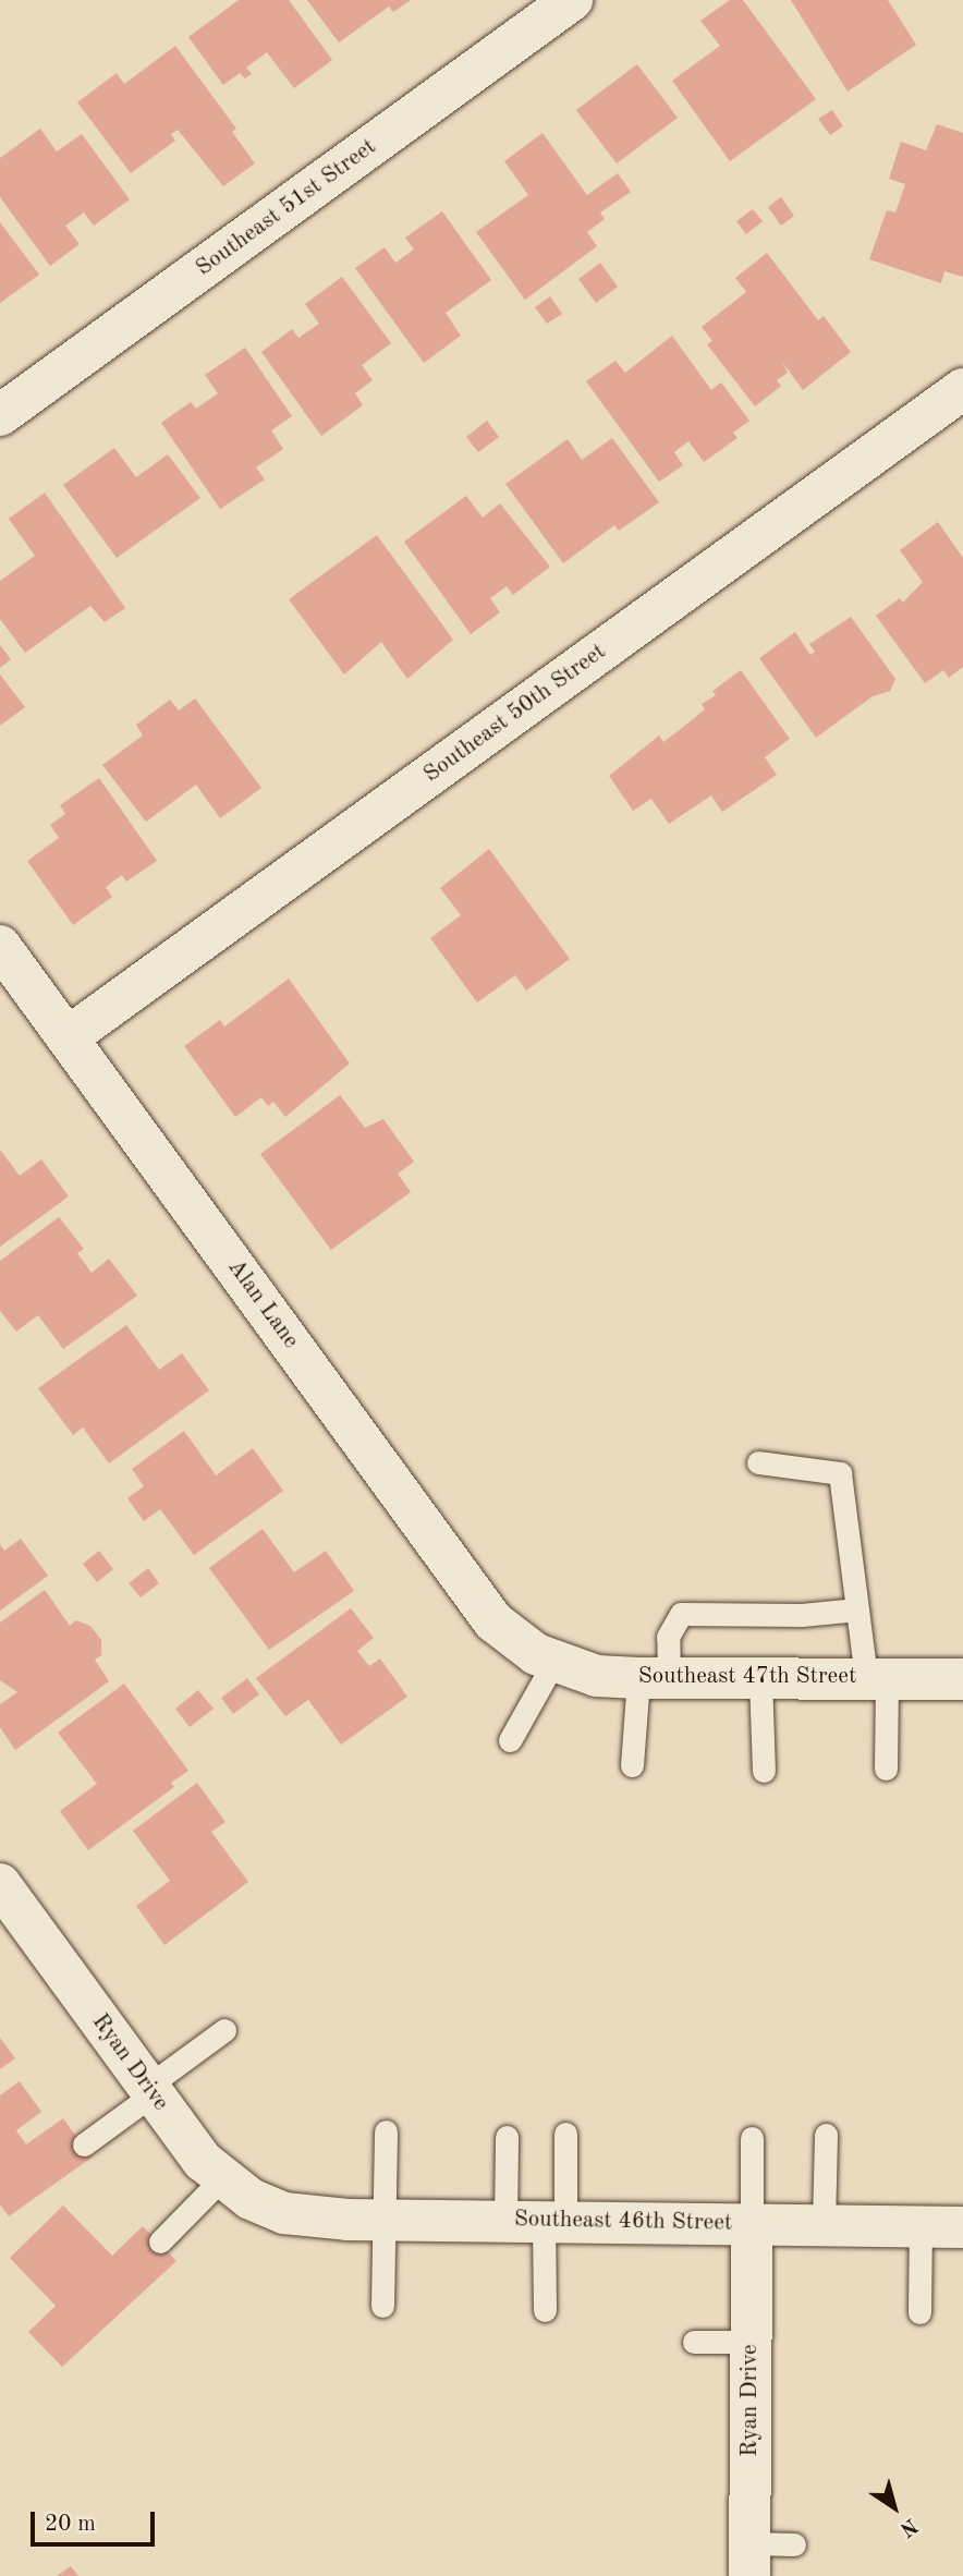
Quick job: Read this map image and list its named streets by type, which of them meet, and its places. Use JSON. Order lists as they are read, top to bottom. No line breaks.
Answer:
{"streets":{"street":["Southeast 51st Street","Southeast 50th Street","Alan Lane","Southeast 47th Street","Ryan Drive","Southeast 46th Street"]},"crossings":[["Southeast 50th Street","Alan Lane"],["Alan Lane","Southeast 47th Street"],["Ryan Drive","Southeast 46th Street"]],"scale_bar":"20 m","north":"bottom right"}
